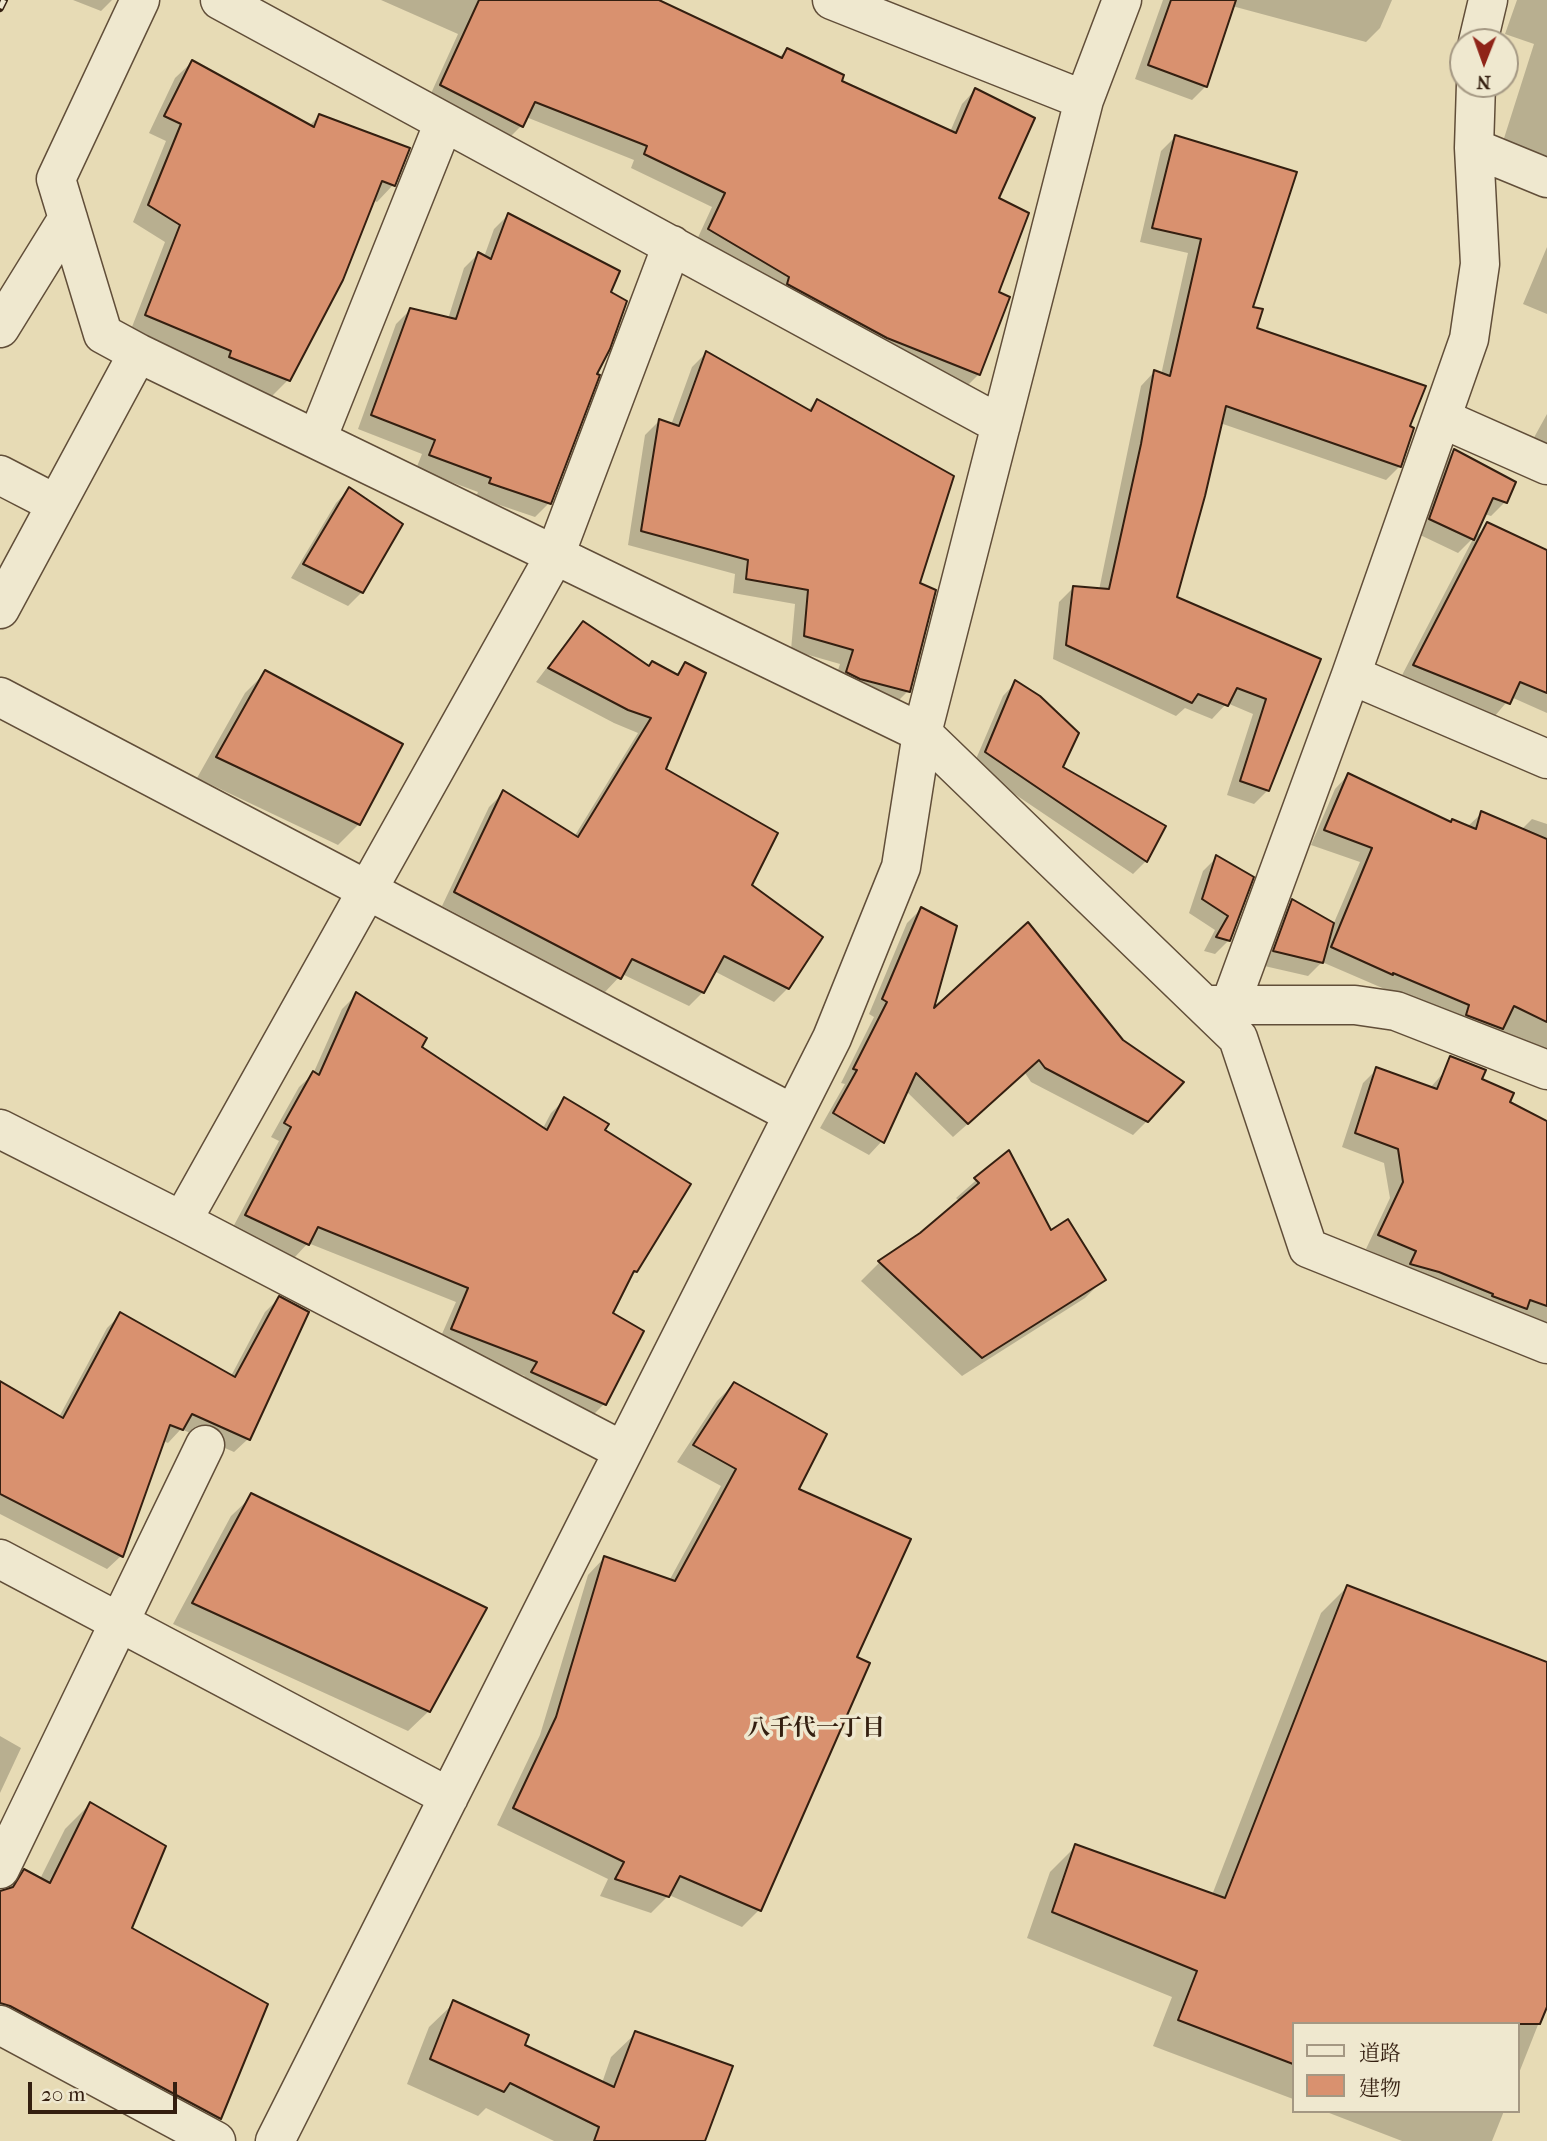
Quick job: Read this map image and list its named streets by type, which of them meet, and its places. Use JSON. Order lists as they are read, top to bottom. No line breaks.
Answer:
{"districts":["八千代一丁目"],"legend":["道路","建物"],"scale_bar":"20 m","north":"bottom"}
